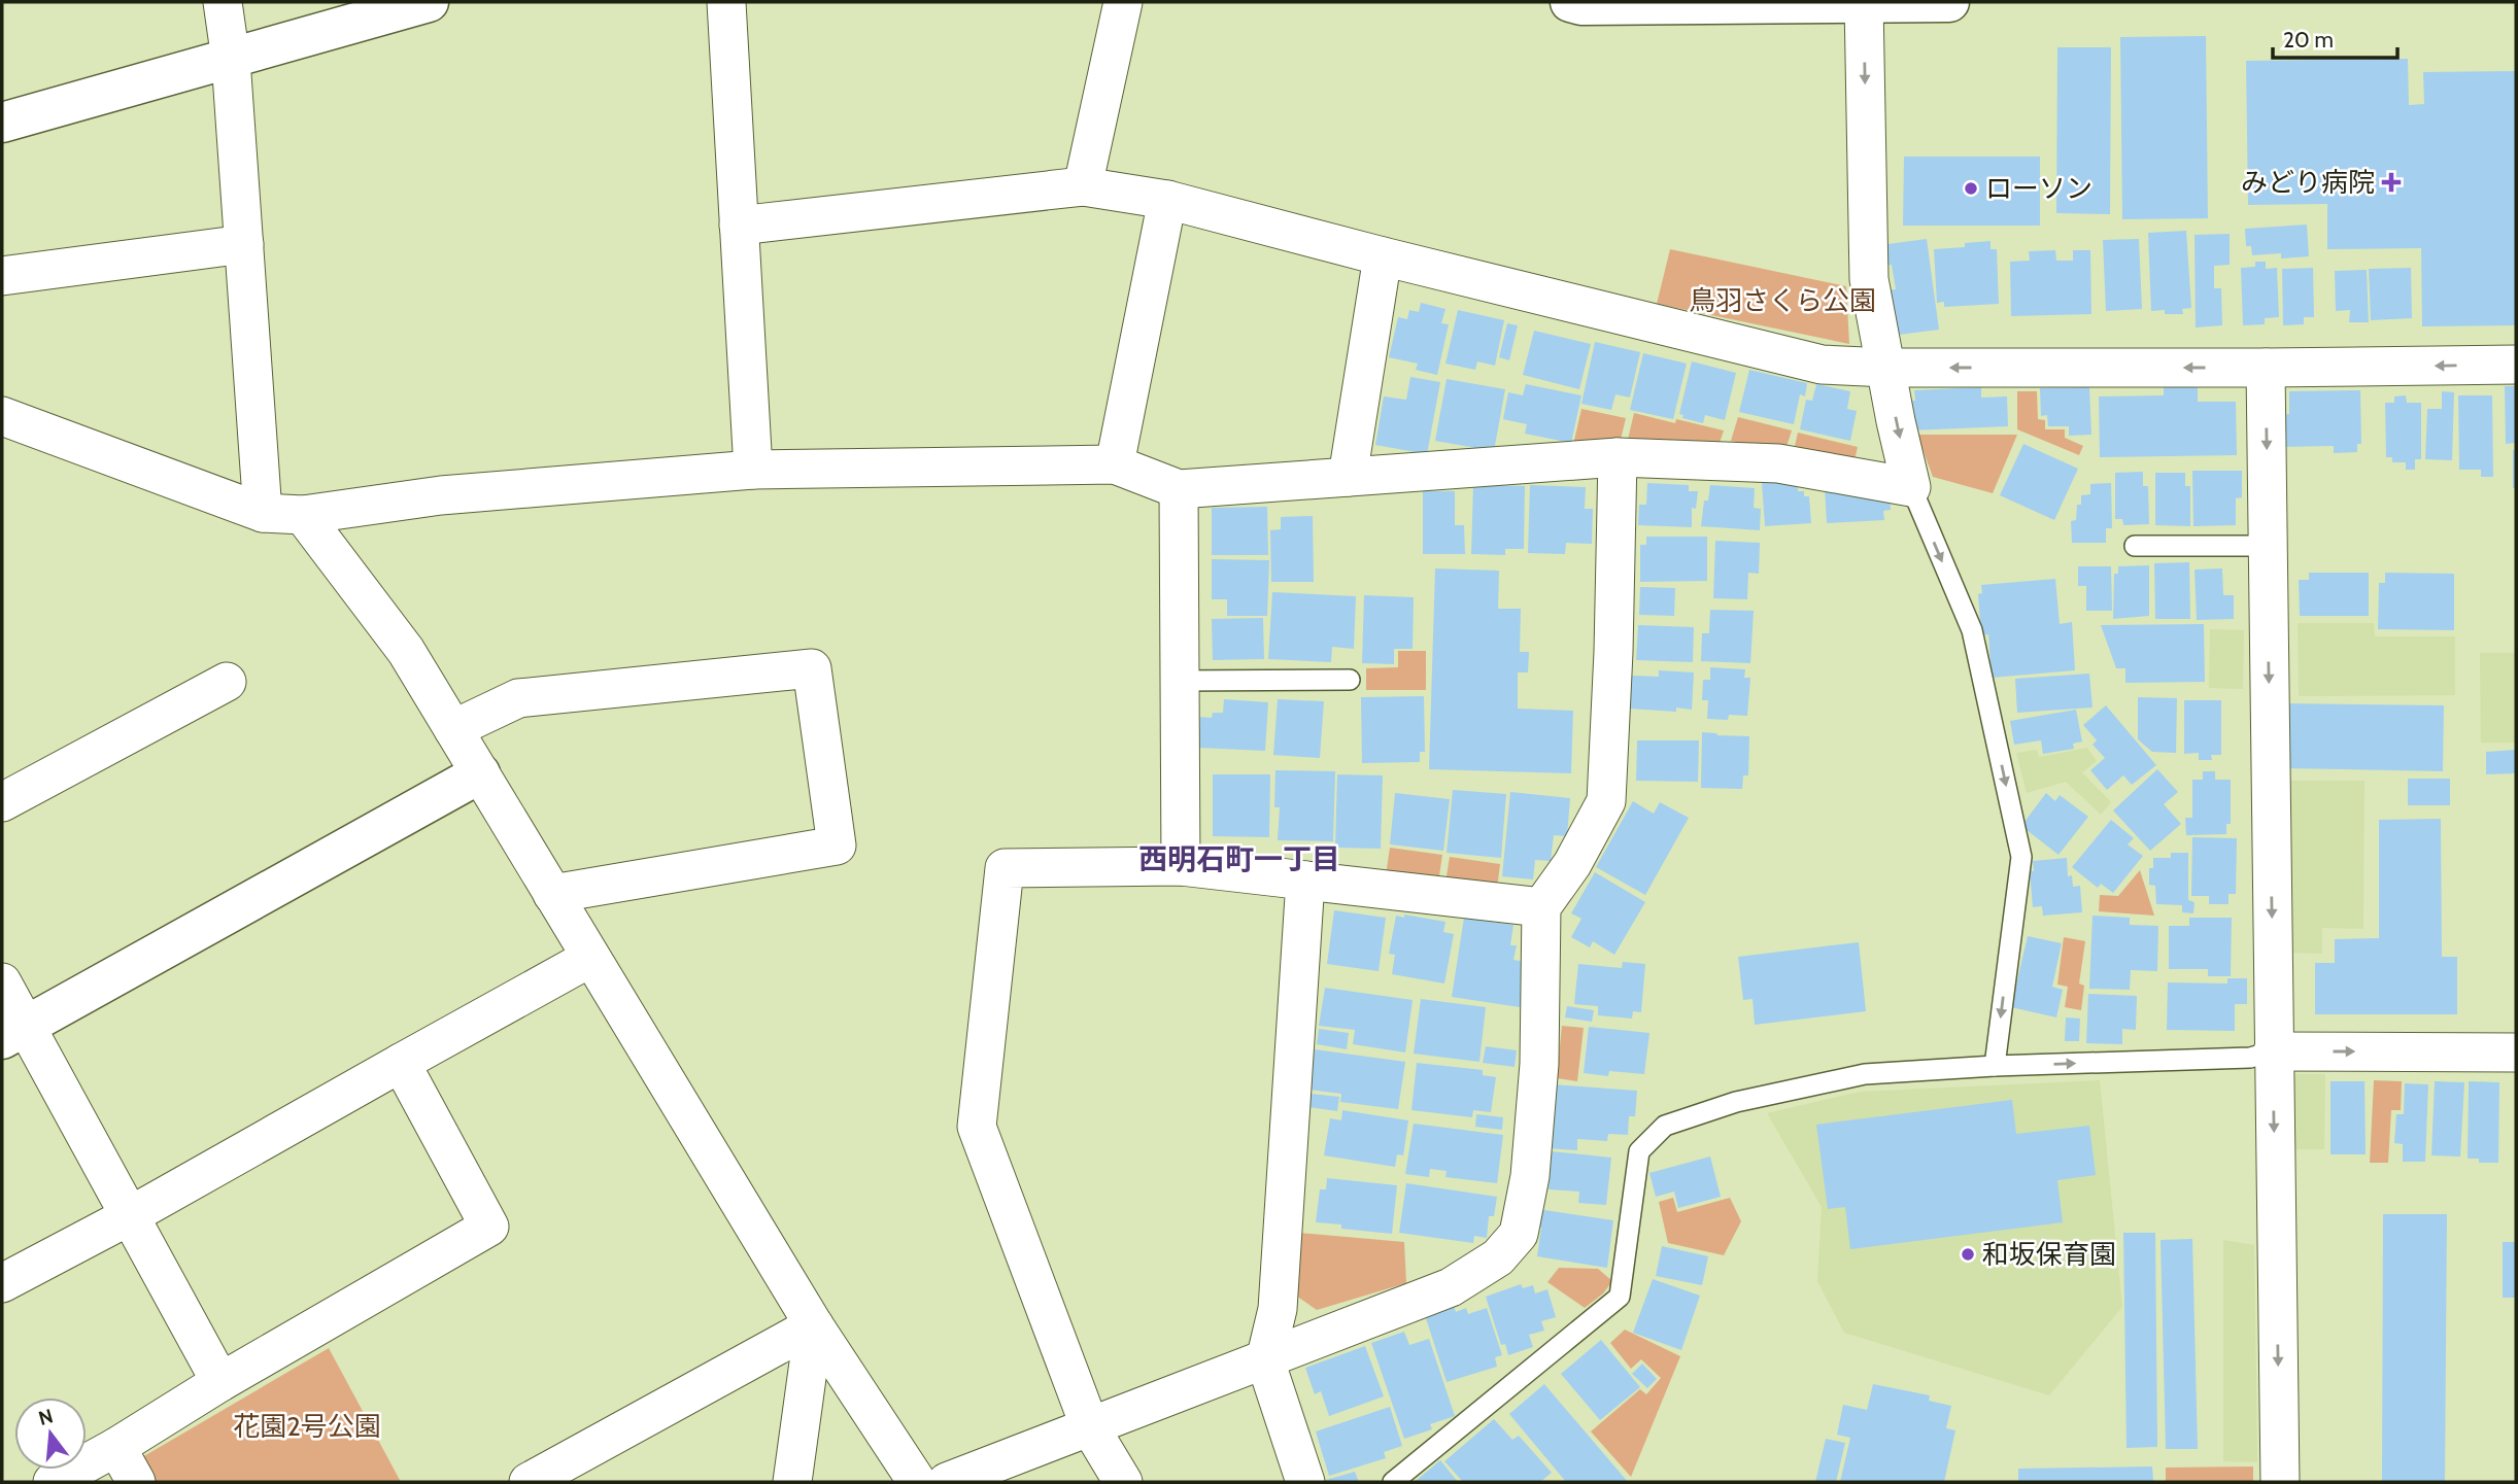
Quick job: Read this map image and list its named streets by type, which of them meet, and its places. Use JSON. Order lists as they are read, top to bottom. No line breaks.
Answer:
{"districts":["西明石町一丁目"],"parks":["鳥羽さくら公園","花園2号公園"],"places":{"health":["みどり病院"],"other":["ローソン","和坂保育園"]},"scale_bar":"20 m","north":"top"}
